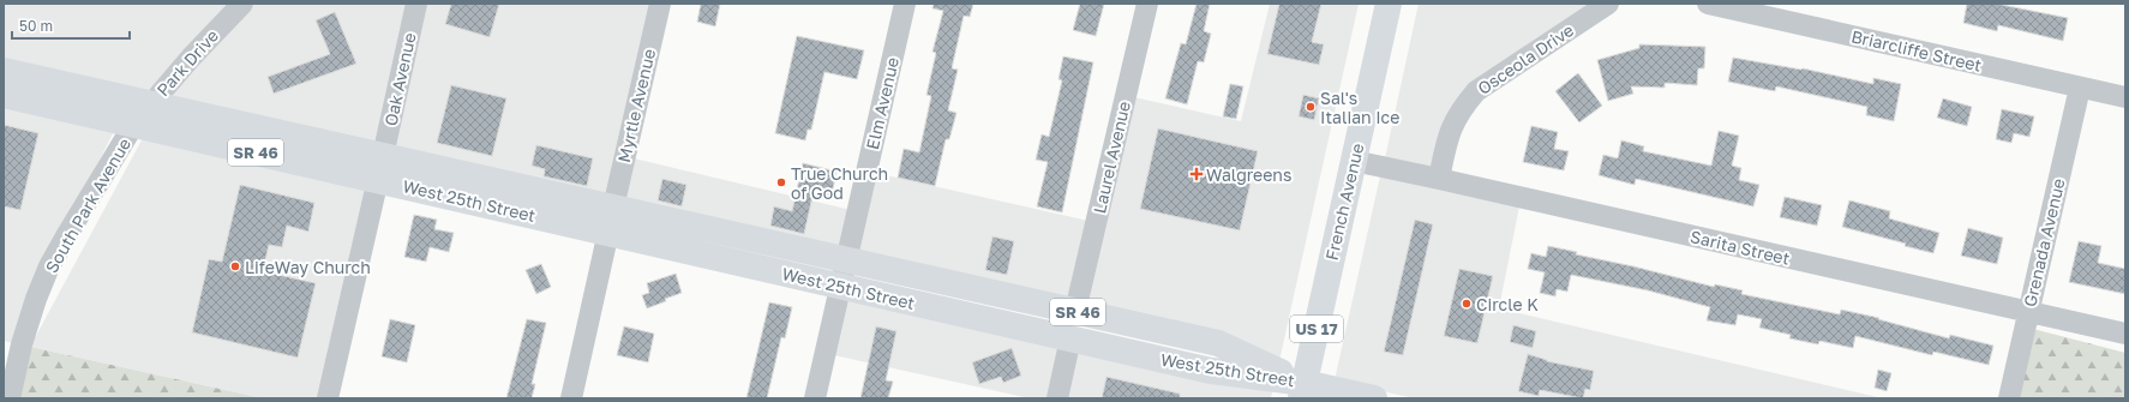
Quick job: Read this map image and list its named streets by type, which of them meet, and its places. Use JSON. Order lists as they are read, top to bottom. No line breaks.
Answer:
{"streets":{"main road":["SR 46","West 25th Street","French Avenue","US 17"],"street":["Briarcliffe Street","Osceola Drive","Park Drive","Oak Avenue","Elm Avenue","Myrtle Avenue","Laurel Avenue","South Park Avenue","Grenada Avenue","Sarita Street"]},"crossings":[["Briarcliffe Street","Grenada Avenue"],["Osceola Drive","Sarita Street"],["Park Drive","SR 46"],["Park Drive","West 25th Street"],["Park Drive","South Park Avenue"],["Oak Avenue","West 25th Street"],["Elm Avenue","West 25th Street"],["Myrtle Avenue","West 25th Street"],["SR 46","West 25th Street"],["SR 46","South Park Avenue"],["Laurel Avenue","West 25th Street"],["West 25th Street","French Avenue"],["West 25th Street","South Park Avenue"],["French Avenue","Sarita Street"],["Grenada Avenue","Sarita Street"]],"places":{"other":["Sal's Italian Ice","True Church of God","LifeWay Church","Circle K"],"health":["Walgreens"]},"scale_bar":"50 m"}
